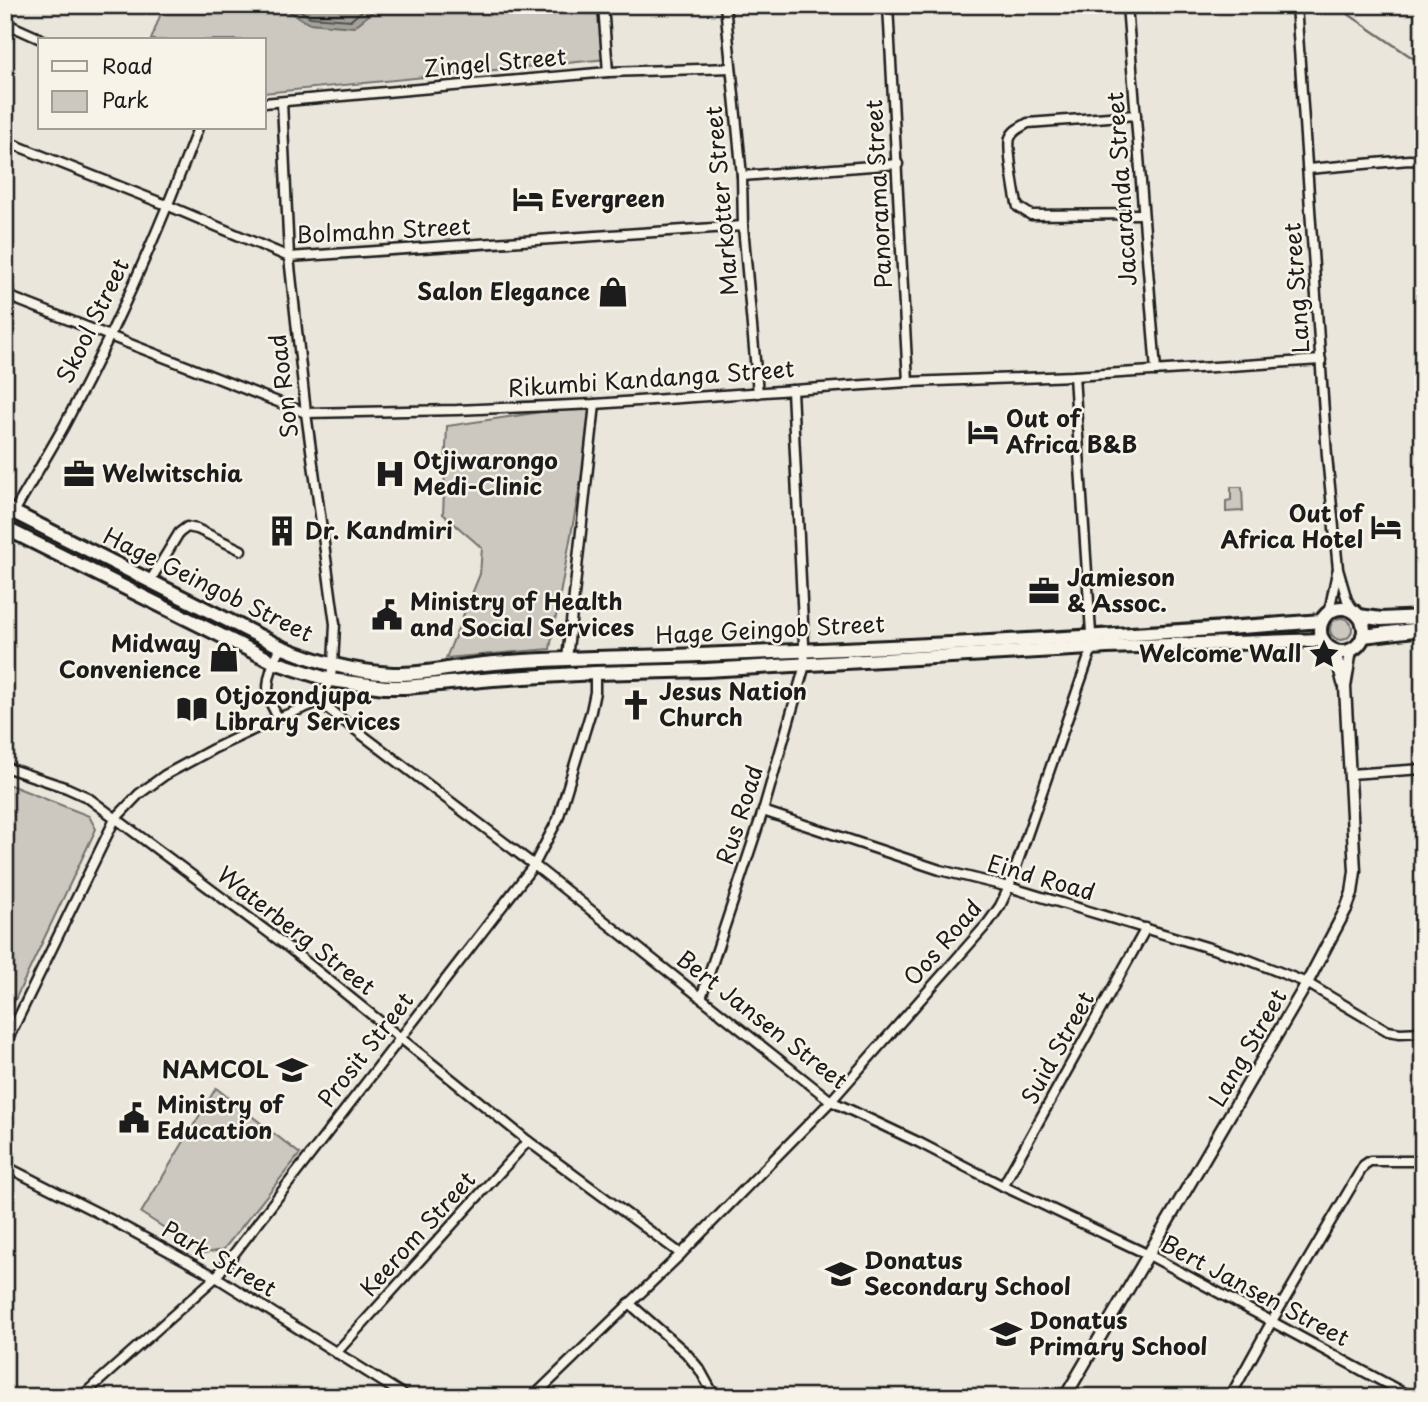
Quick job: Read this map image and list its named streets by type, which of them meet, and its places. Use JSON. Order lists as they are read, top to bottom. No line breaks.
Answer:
{"streets":{"highway":["Hage Geingob Street"],"street":["Zingel Street","Jacaranda Street","Panorama Street","Markotter Street","Bolmahn Street","Lang Street","Skool Street","Rikumbi Kandanga Street","Son Road","Rus Road","Eind Road","Waterberg Street","Oos Road","Bert Jansen Street","Suid Street","Prosit Street","Keerom Street","Park Street"]},"crossings":[["Zingel Street","Markotter Street"],["Zingel Street","Son Road"],["Jacaranda Street","Rikumbi Kandanga Street"],["Panorama Street","Rikumbi Kandanga Street"],["Markotter Street","Bolmahn Street"],["Markotter Street","Rikumbi Kandanga Street"],["Bolmahn Street","Skool Street"],["Bolmahn Street","Son Road"],["Lang Street","Rikumbi Kandanga Street"],["Lang Street","Hage Geingob Street"],["Lang Street","Eind Road"],["Lang Street","Bert Jansen Street"],["Skool Street","Rikumbi Kandanga Street"],["Skool Street","Hage Geingob Street"],["Rikumbi Kandanga Street","Son Road"],["Rikumbi Kandanga Street","Rus Road"],["Rikumbi Kandanga Street","Oos Road"],["Son Road","Hage Geingob Street"],["Hage Geingob Street","Rus Road"],["Hage Geingob Street","Oos Road"],["Hage Geingob Street","Prosit Street"],["Rus Road","Eind Road"],["Rus Road","Bert Jansen Street"],["Eind Road","Oos Road"],["Eind Road","Suid Street"],["Waterberg Street","Oos Road"],["Waterberg Street","Prosit Street"],["Waterberg Street","Keerom Street"],["Oos Road","Bert Jansen Street"],["Bert Jansen Street","Suid Street"],["Bert Jansen Street","Prosit Street"],["Prosit Street","Park Street"],["Keerom Street","Park Street"]],"places":{"hotel":["Evergreen","Out of Africa B&B","Out of Africa Hotel"],"shop":["Salon Elegance","Midway Convenience"],"office":["Welwitschia","Jamieson & Assoc."],"hospital":["Otjiwarongo Medi-Clinic"],"building":["Dr. Kandmiri"],"public building":["Ministry of Health and Social Services","Ministry of Education"],"place":["Welcome Wall"],"church":["Jesus Nation Church"],"library":["Otjozondjupa Library Services"],"school or university":["NAMCOL","Donatus Secondary School","Donatus Primary School"]},"legend":["Road","Park"]}
